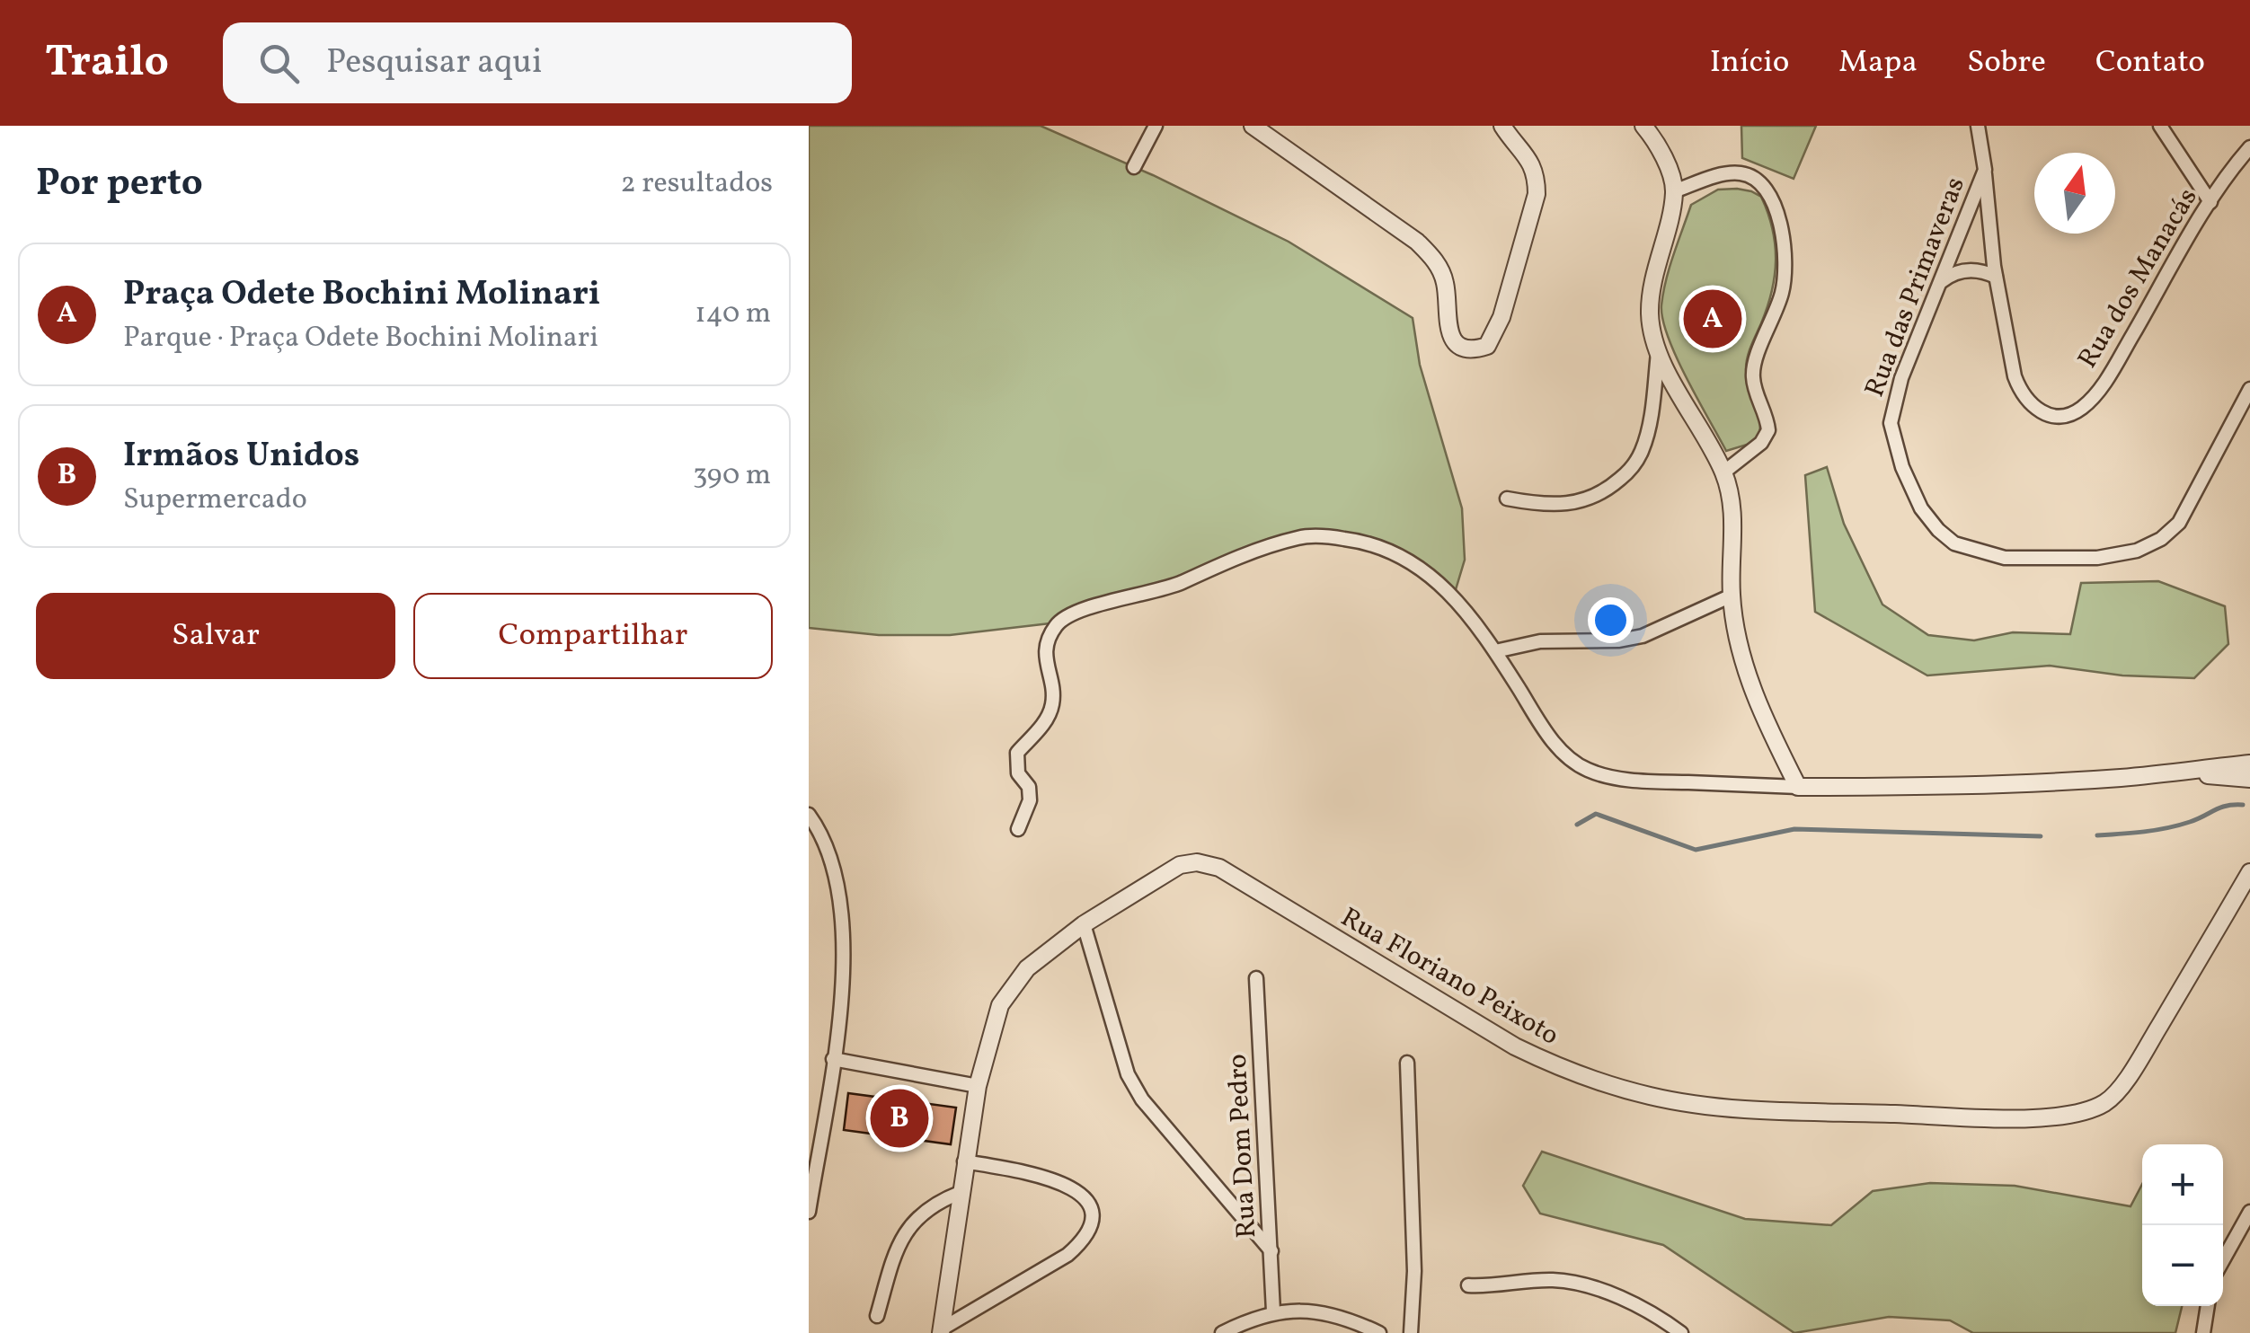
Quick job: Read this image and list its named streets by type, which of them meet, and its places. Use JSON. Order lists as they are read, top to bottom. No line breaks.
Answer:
{"streets":{"street":["Rua dos Manacás","Rua das Primaveras","Rua Floriano Peixoto","Rua Dom Pedro"]},"crossings":[["Rua dos Manacás","Rua das Primaveras"]],"north":"top","page":{"header":"Trailo","search":"Pesquisar aqui","nav":["Início","Mapa","Sobre","Contato"],"heading":["Por perto","2 resultados"],"list":[{"mark":"A","name":"Praça Odete Bochini Molinari","note":"Parque · Praça Odete Bochini Molinari","value":"140 m"},{"mark":"B","name":"Irmãos Unidos","note":"Supermercado","value":"390 m"}],"pins":["A","B"],"buttons":["Salvar","Compartilhar"],"map_buttons":["+","−"]}}
